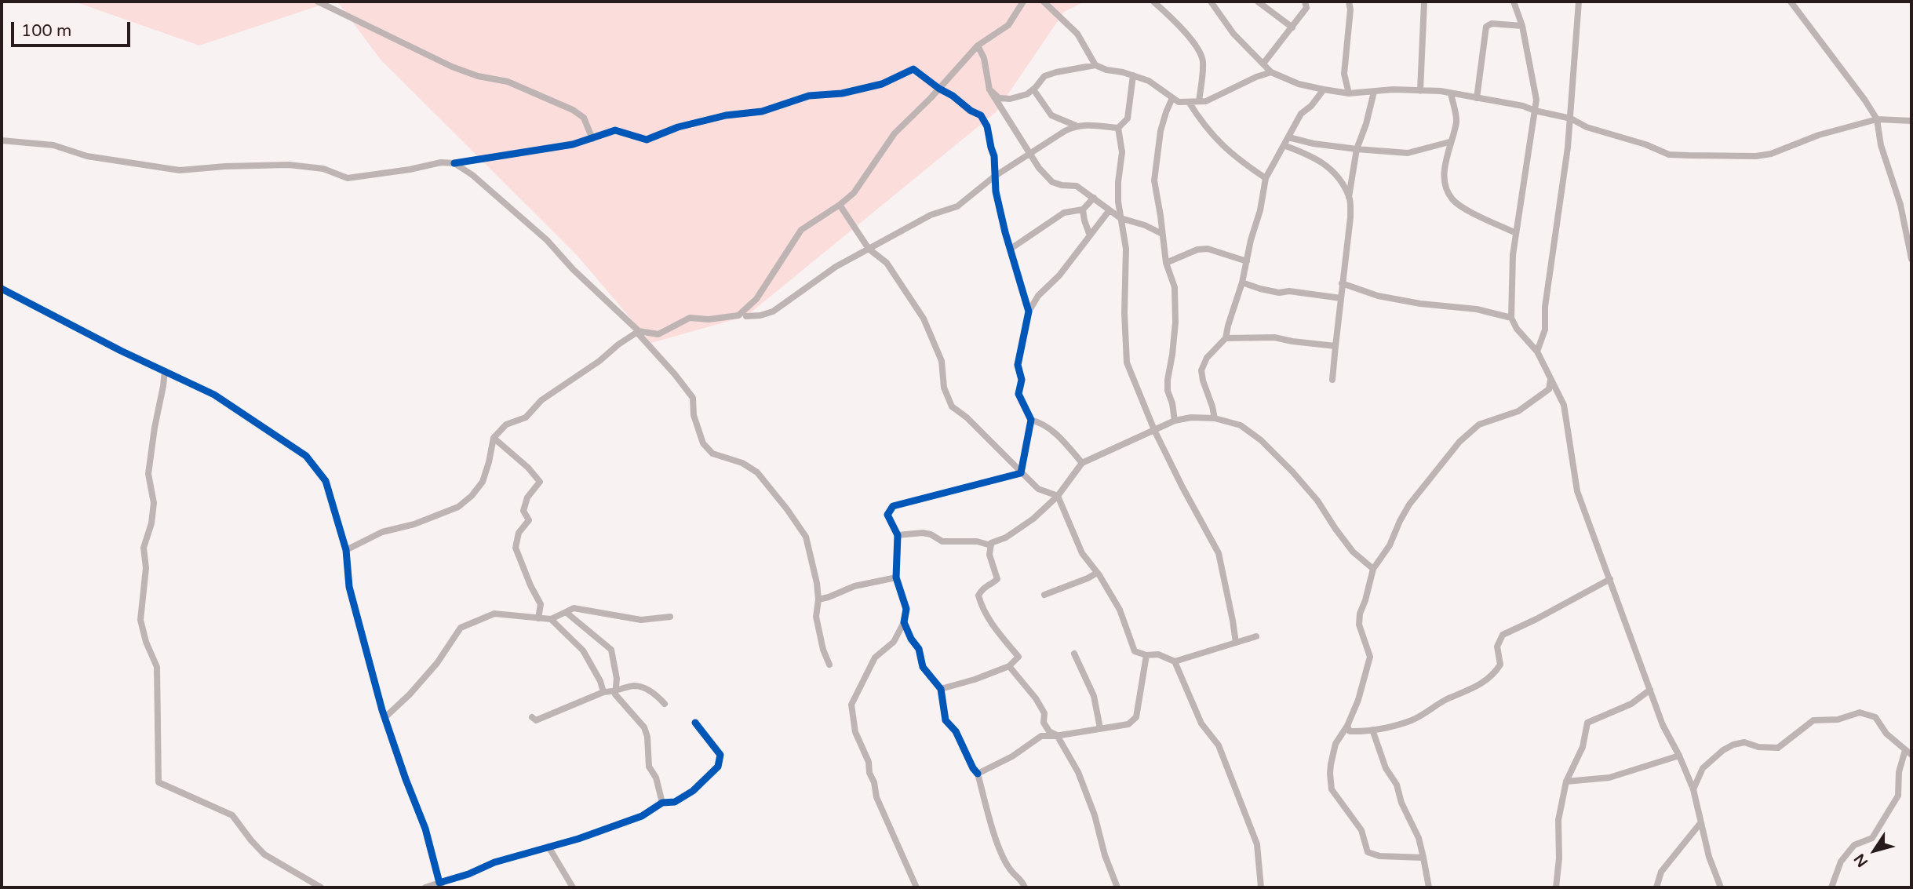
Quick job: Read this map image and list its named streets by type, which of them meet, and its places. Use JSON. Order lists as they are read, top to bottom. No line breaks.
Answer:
{"scale_bar":"100 m","north":"bottom left"}
